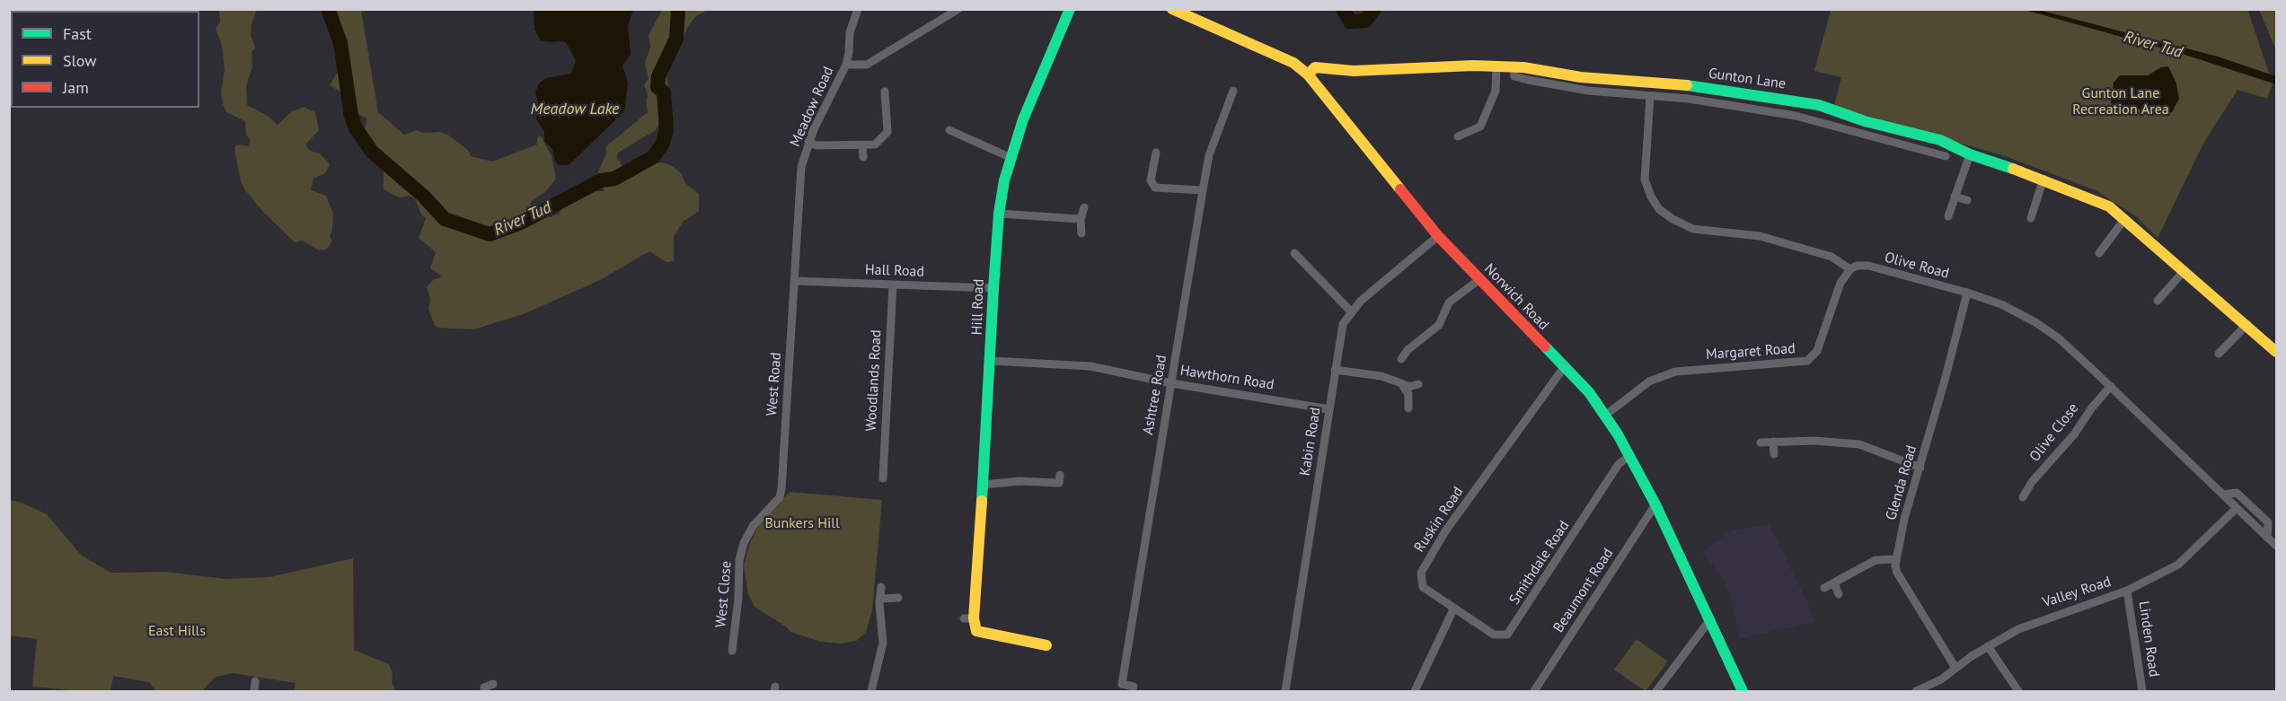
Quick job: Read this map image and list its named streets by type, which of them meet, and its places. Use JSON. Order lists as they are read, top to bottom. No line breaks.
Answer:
{"streets":{"street":["Gunton Lane","Meadow Road","Olive Road","Hall Road","Norwich Road","Hill Road","Margaret Road","Hawthorn Road","Woodlands Road","West Road","Ashtree Road","Olive Close","Kabin Road","Glenda Road","Ruskin Road","Smithdale Road","Beaumont Road","Valley Road","West Close","Linden Road"]},"crossings":[["Gunton Lane","Norwich Road"],["Meadow Road","Hall Road"],["Meadow Road","West Road"],["Olive Road","Margaret Road"],["Olive Road","Olive Close"],["Olive Road","Glenda Road"],["Olive Road","Valley Road"],["Hall Road","Hill Road"],["Hall Road","Woodlands Road"],["Hall Road","West Road"],["Norwich Road","Margaret Road"],["Norwich Road","Kabin Road"],["Norwich Road","Ruskin Road"],["Norwich Road","Smithdale Road"],["Norwich Road","Beaumont Road"],["Hill Road","Hawthorn Road"],["Hawthorn Road","Ashtree Road"],["Hawthorn Road","Kabin Road"],["West Road","West Close"],["Glenda Road","Valley Road"],["Ruskin Road","Smithdale Road"],["Valley Road","Linden Road"]],"water":["River Tud","Meadow Lake"],"parks":["Gunton Lane Recreation Area","Bunkers Hill","East Hills"],"legend":["Fast","Slow","Jam"]}
